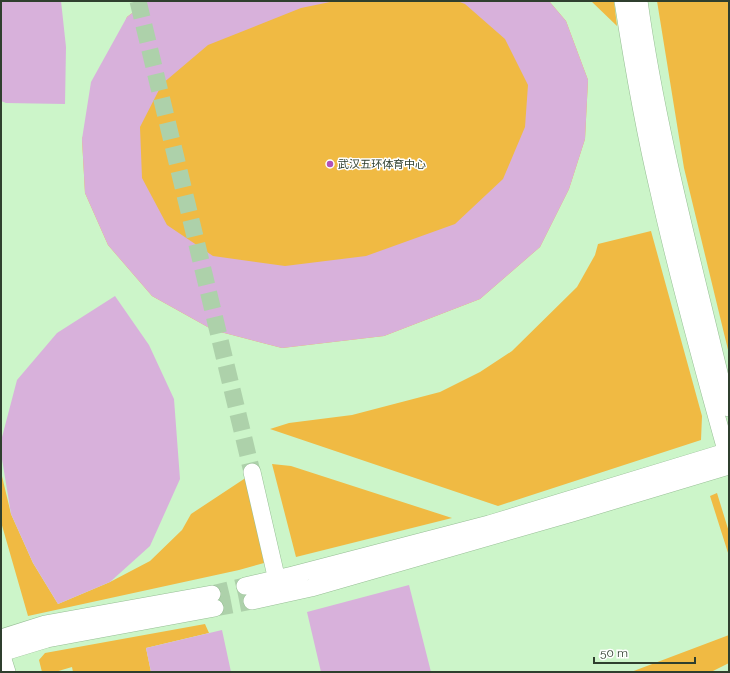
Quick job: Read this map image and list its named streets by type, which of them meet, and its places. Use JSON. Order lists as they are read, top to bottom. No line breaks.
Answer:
{"places":["武汉五环体育中心"],"scale_bar":"50 m"}
